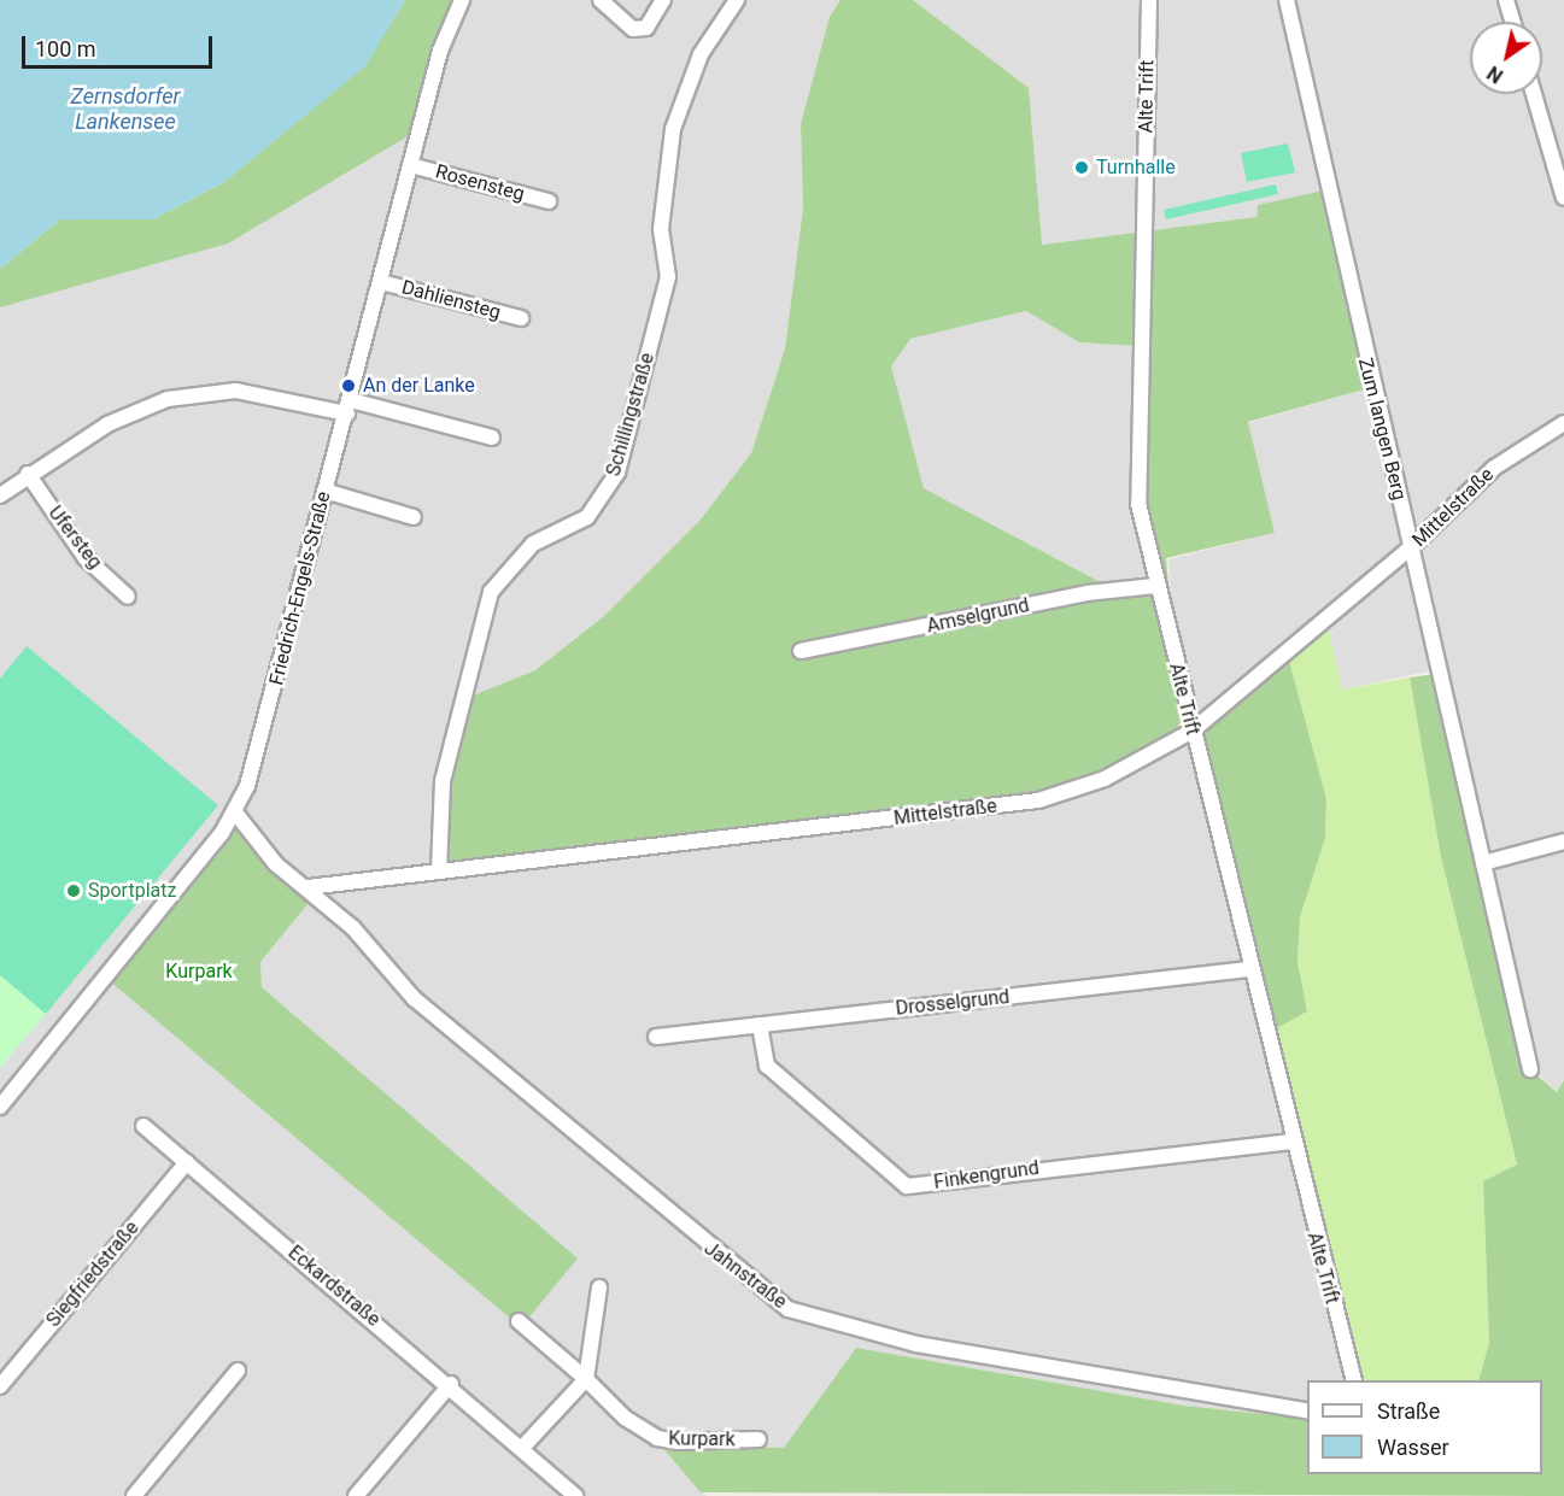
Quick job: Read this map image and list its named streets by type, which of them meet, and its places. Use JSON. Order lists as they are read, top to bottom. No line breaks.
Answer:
{"streets":{"street":["Alte Trift","Rosensteg","Dahliensteg","Schillingstraße","Zum langen Berg","Mittelstraße","Ufersteg","Friedrich-Engels-Straße","Amselgrund","Drosselgrund","Finkengrund","Siegfriedstraße","Jahnstraße","Eckardstraße","Kurpark"]},"crossings":[["Alte Trift","Mittelstraße"],["Alte Trift","Amselgrund"],["Alte Trift","Drosselgrund"],["Alte Trift","Finkengrund"],["Rosensteg","Friedrich-Engels-Straße"],["Dahliensteg","Friedrich-Engels-Straße"],["Schillingstraße","Mittelstraße"],["Zum langen Berg","Mittelstraße"],["Mittelstraße","Jahnstraße"],["Drosselgrund","Finkengrund"],["Siegfriedstraße","Eckardstraße"]],"water":["Zernsdorfer Lankensee"],"parks":["Kurpark"],"places":["Turnhalle","An der Lanke","Sportplatz"],"legend":["Straße","Wasser"],"scale_bar":"100 m","north":"bottom left"}
